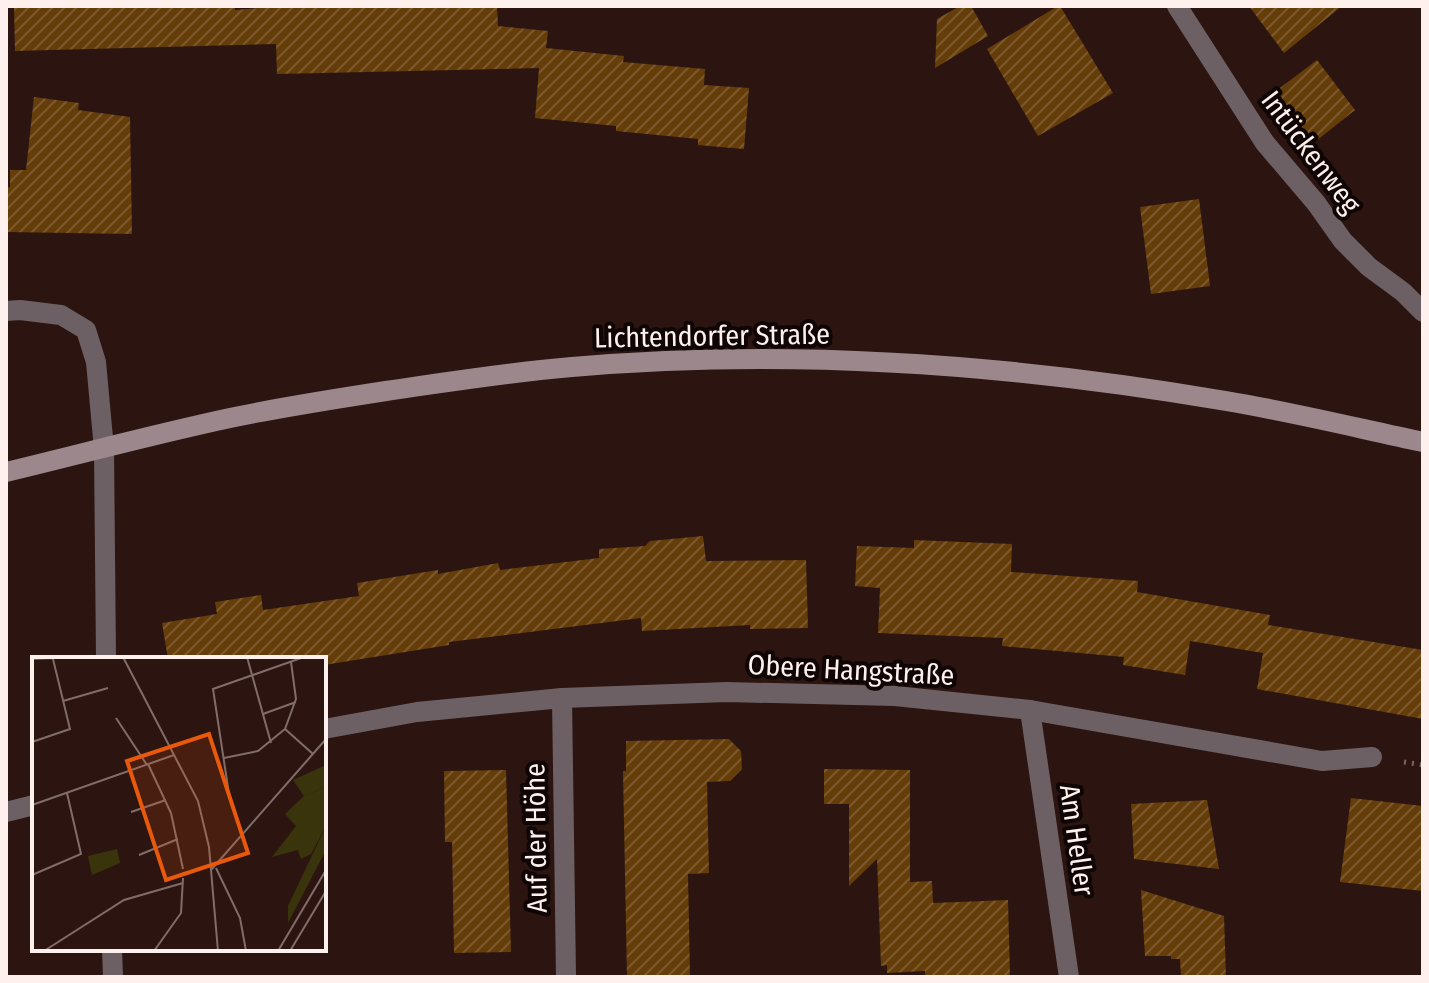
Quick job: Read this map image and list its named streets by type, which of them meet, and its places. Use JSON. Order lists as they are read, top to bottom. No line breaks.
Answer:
{"streets":{"main road":["Lichtendorfer Straße"],"street":["Intückenweg","Obere Hangstraße","Auf der Höhe","Am Heller"]},"crossings":[["Obere Hangstraße","Auf der Höhe"],["Obere Hangstraße","Am Heller"]]}
